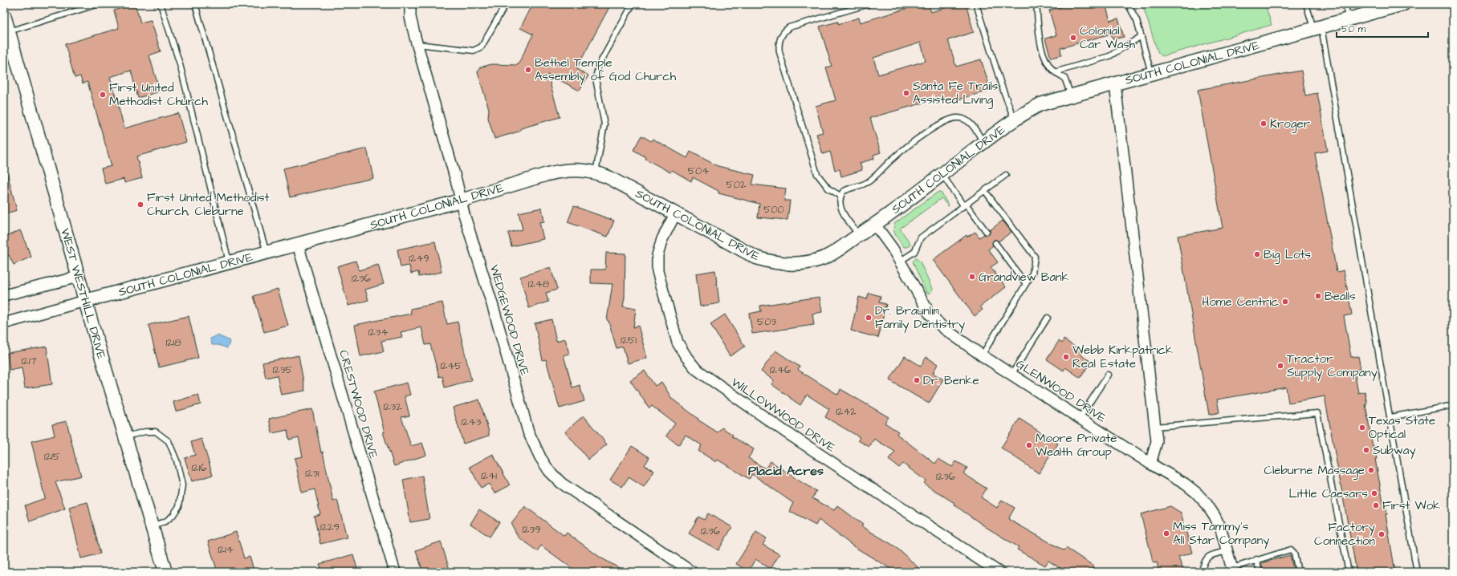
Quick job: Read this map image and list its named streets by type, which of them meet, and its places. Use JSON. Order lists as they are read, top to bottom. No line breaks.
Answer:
{"streets":{"street":["SOUTH COLONIAL DRIVE","WEST WESTHILL DRIVE","WEDGEWOOD DRIVE","GLENWOOD DRIVE","CRESTWOOD DRIVE","WILLOWWOOD DRIVE"]},"crossings":[["SOUTH COLONIAL DRIVE","WEST WESTHILL DRIVE"],["SOUTH COLONIAL DRIVE","WEDGEWOOD DRIVE"],["SOUTH COLONIAL DRIVE","GLENWOOD DRIVE"],["SOUTH COLONIAL DRIVE","CRESTWOOD DRIVE"],["SOUTH COLONIAL DRIVE","WILLOWWOOD DRIVE"]],"districts":["Placid Acres"],"places":["Colonial Car Wash","Bethel Temple Assembly of God Church","Santa Fe Trails Assisted Living","First United Methodist Church","Kroger","First United Methodist Church, Cleburne","Big Lots","Grandview Bank","Bealls","Home Centric","Dr. Braunlin Family Dentistry","Webb Kirkpatrick Real Estate","Tractor Supply Company","Dr. Benke","Texas State Optical","Moore Private Wealth Group","Subway","Cleburne Massage","Little Caesars","First Wok","Miss Tammy's All Star Company","Factory Connection"],"house_numbers":["504","502","500","1249","1236","1248","503","1234","1251","1218","1217","1245","1235","1246","1232","1242","1243","1215","1216","1231","1241","1236","1229","1239","1236","1214"],"scale_bar":"50 m"}
